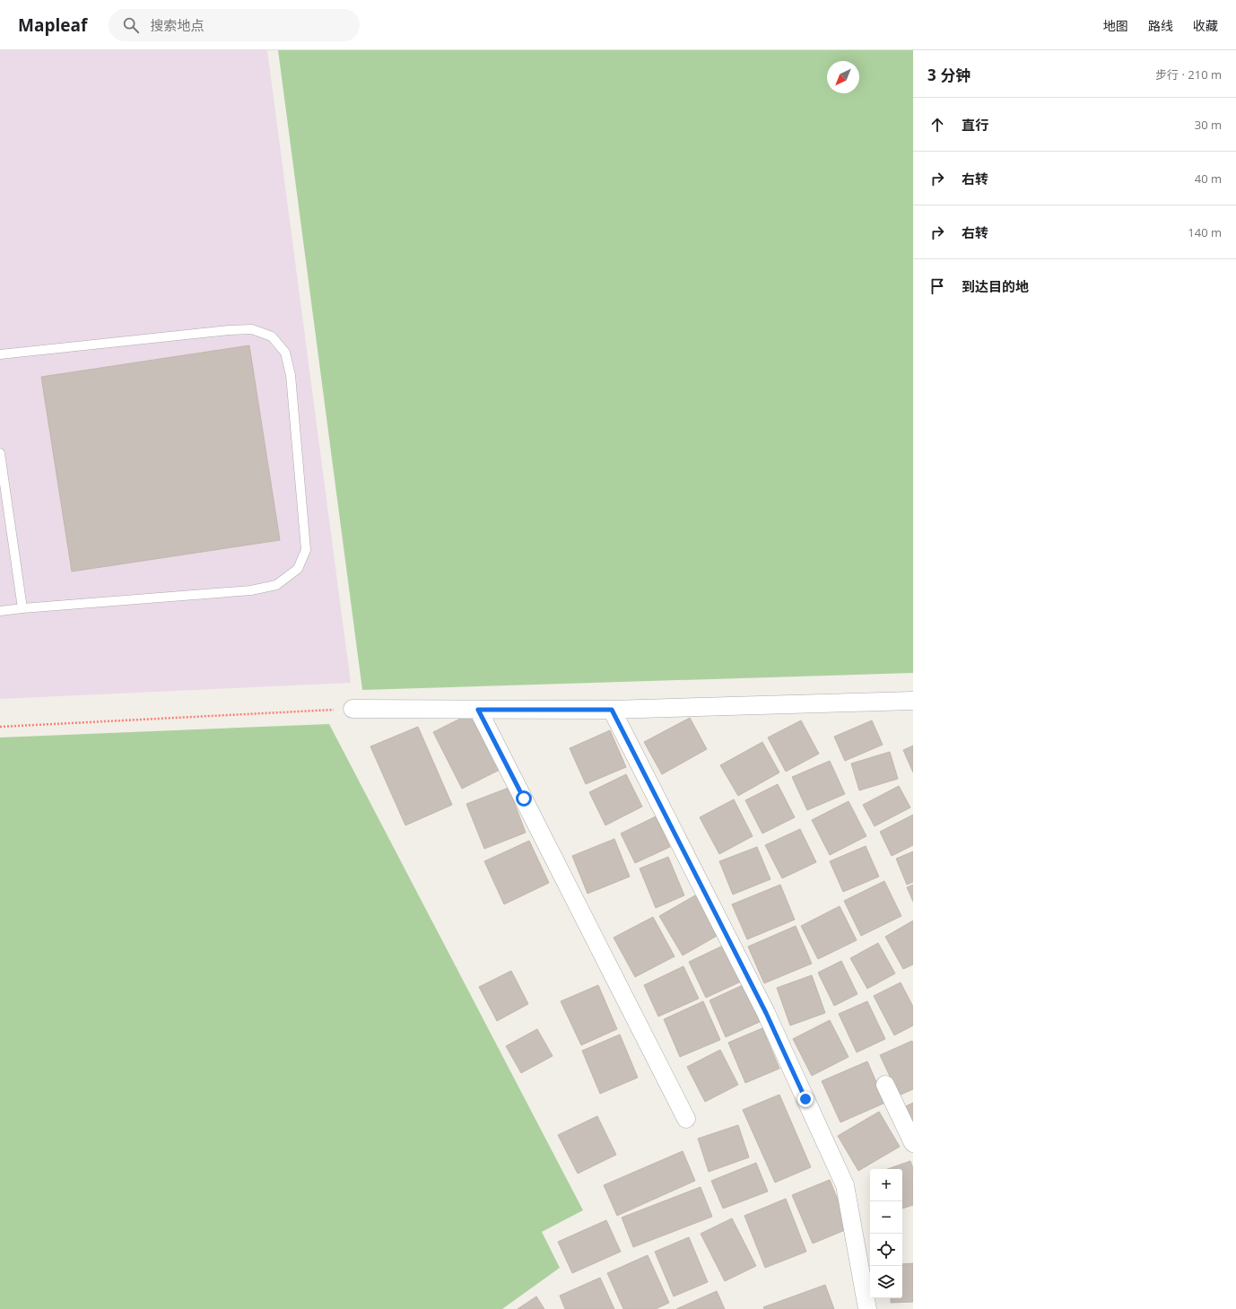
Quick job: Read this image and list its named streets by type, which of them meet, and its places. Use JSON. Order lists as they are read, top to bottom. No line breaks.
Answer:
{"north":"bottom left","page":{"header":"Mapleaf","search":"搜索地点","nav":["地图","路线","收藏"],"heading":["3 分钟","步行 · 210 m"],"list":[["直行","30 m"],["右转","40 m"],["右转","140 m"],"到达目的地"],"map_buttons":["+","−"]}}
